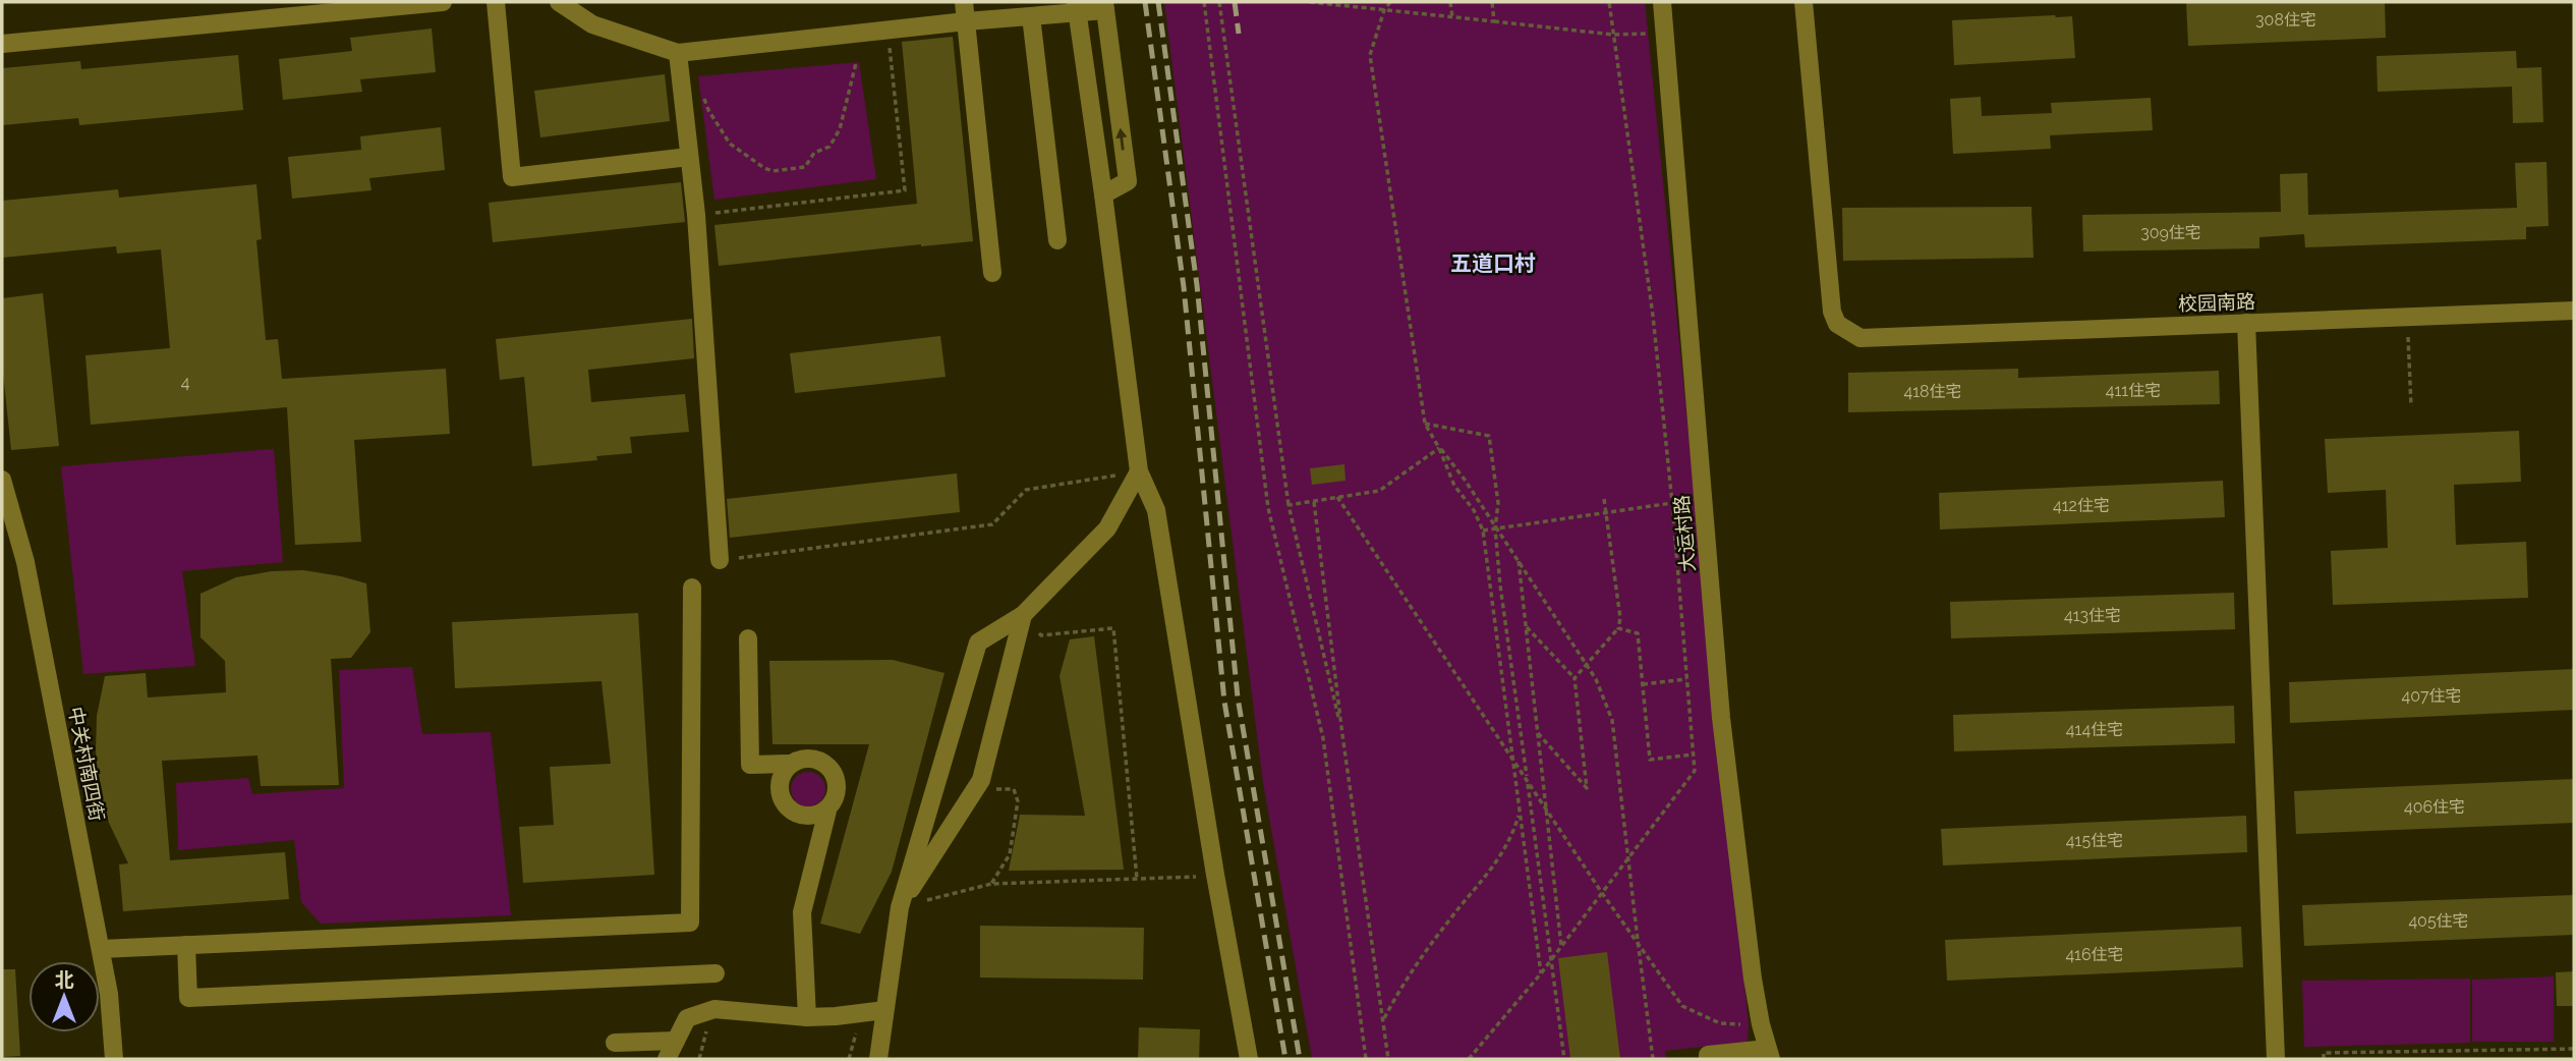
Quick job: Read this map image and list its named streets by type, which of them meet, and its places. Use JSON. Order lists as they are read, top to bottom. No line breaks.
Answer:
{"streets":{"street":["校园南路","大运村路","中关村南四街"]},"districts":["五道口村"],"house_numbers":["308住宅","309住宅","4","411住宅","418住宅","412住宅","413住宅","407住宅","414住宅","406住宅","415住宅","405住宅","416住宅"],"north":"top"}
